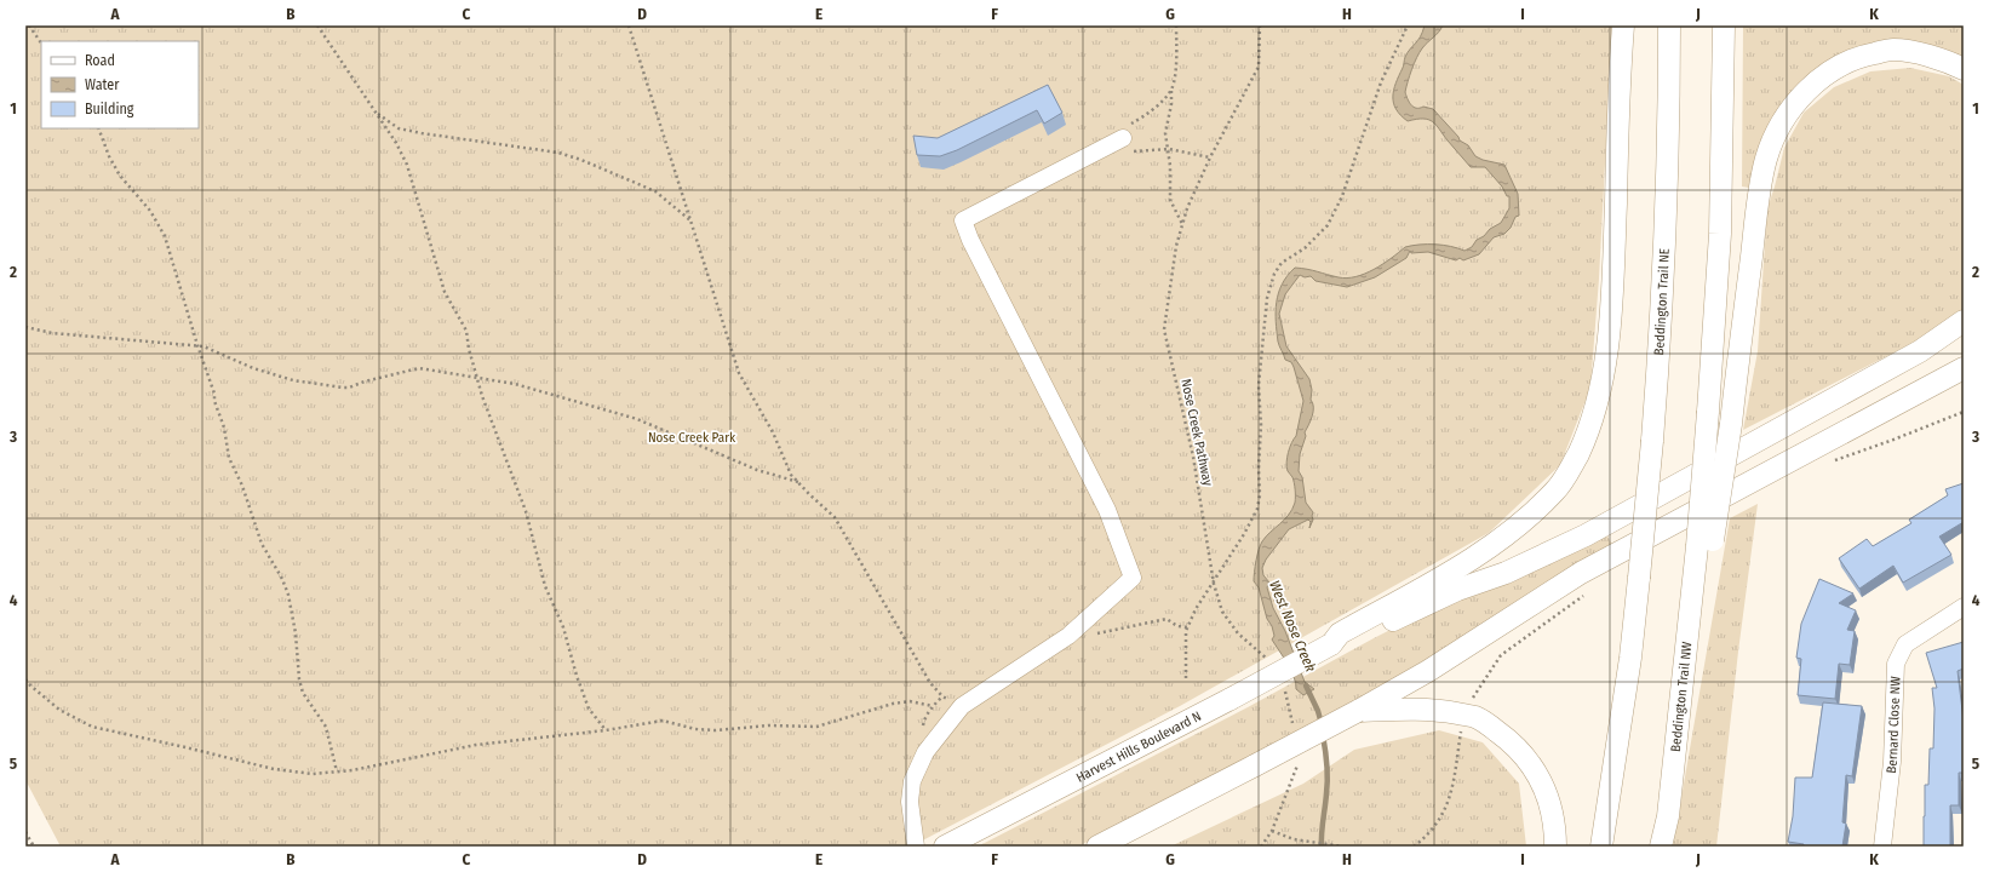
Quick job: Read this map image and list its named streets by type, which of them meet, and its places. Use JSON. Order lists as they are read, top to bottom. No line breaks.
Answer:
{"streets":{"main road":["Beddington Trail NE","Beddington Trail NW","Harvest Hills Boulevard N"],"street":["Bernard Close NW"],"path":["Nose Creek Pathway"]},"water":["West Nose Creek"],"parks":["Nose Creek Park"],"legend":["Road","Water","Building"],"grid":{"columns":["A","B","C","D","E","F","G","H","I","J","K"],"rows":["1","2","3","4","5"]}}
